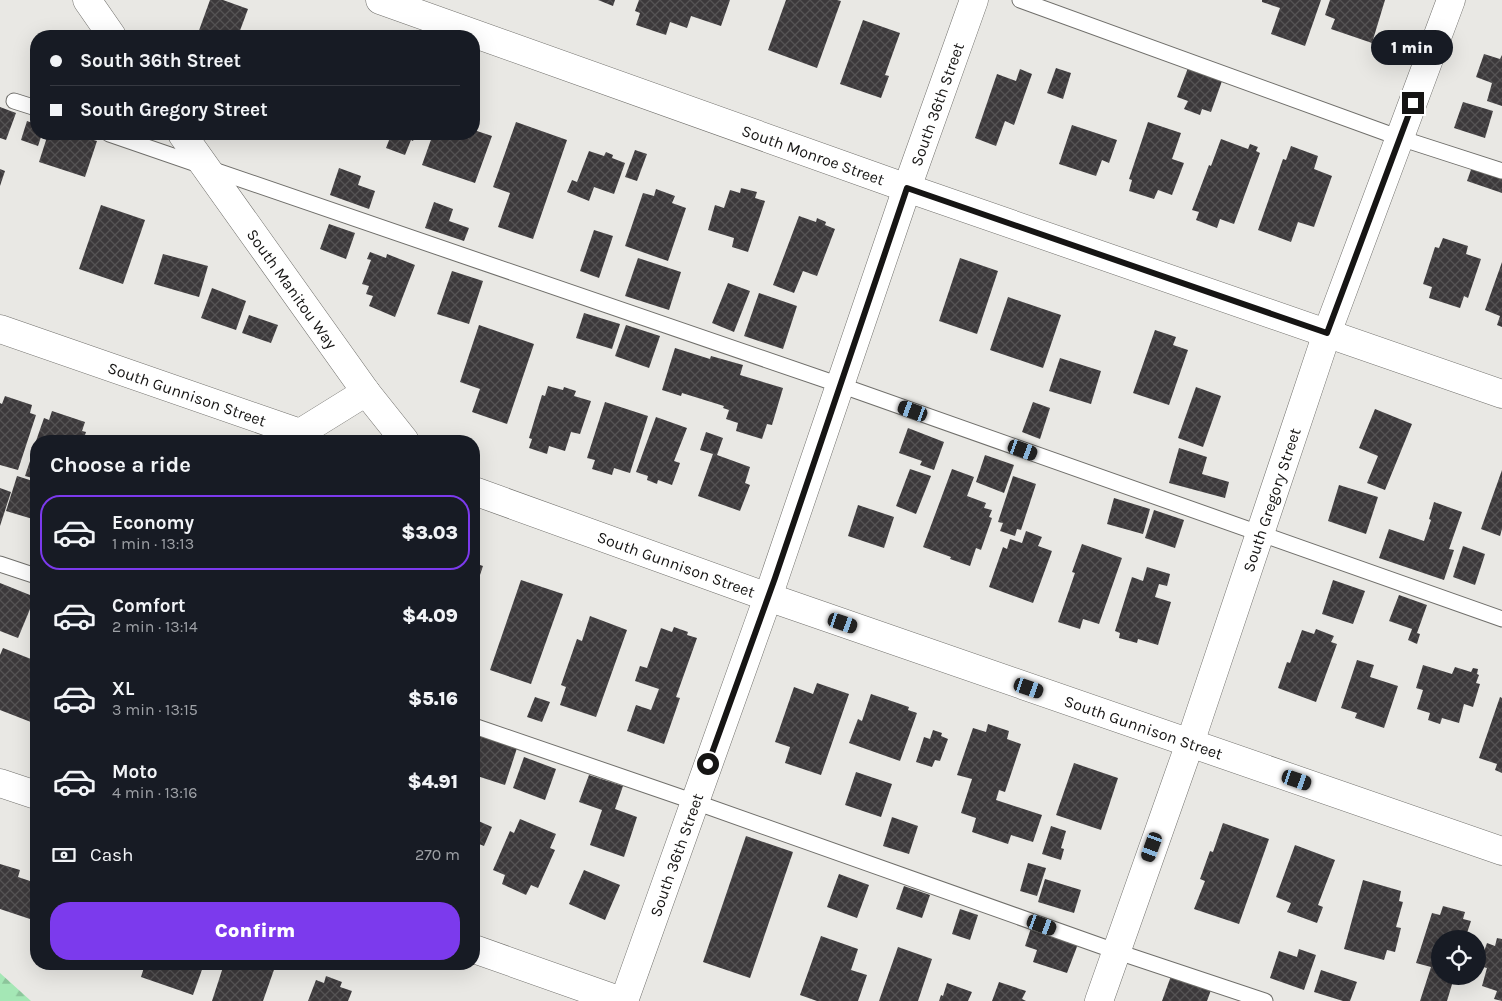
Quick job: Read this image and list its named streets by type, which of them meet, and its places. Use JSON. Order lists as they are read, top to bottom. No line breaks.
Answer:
{"streets":{"street":["South 36th Street","South Monroe Street","South Manitou Way","South Gunnison Street","South Gregory Street"]},"crossings":[["South 36th Street","South Monroe Street"],["South 36th Street","South Gunnison Street"],["South Monroe Street","South Gregory Street"],["South Manitou Way","South Gunnison Street"],["South Gunnison Street","South Gregory Street"]],"page":{"bubble":"1 min","banner":["South 36th Street","South Gregory Street"],"heading":"Choose a ride","list":[{"name":"Economy","note":"1 min · 13:13","value":"$3.03"},{"name":"Comfort","note":"2 min · 13:14","value":"$4.09"},{"name":"XL","note":"3 min · 13:15","value":"$5.16"},{"name":"Moto","note":"4 min · 13:16","value":"$4.91"}],"pay":["Cash","270 m"],"buttons":"Confirm"}}
